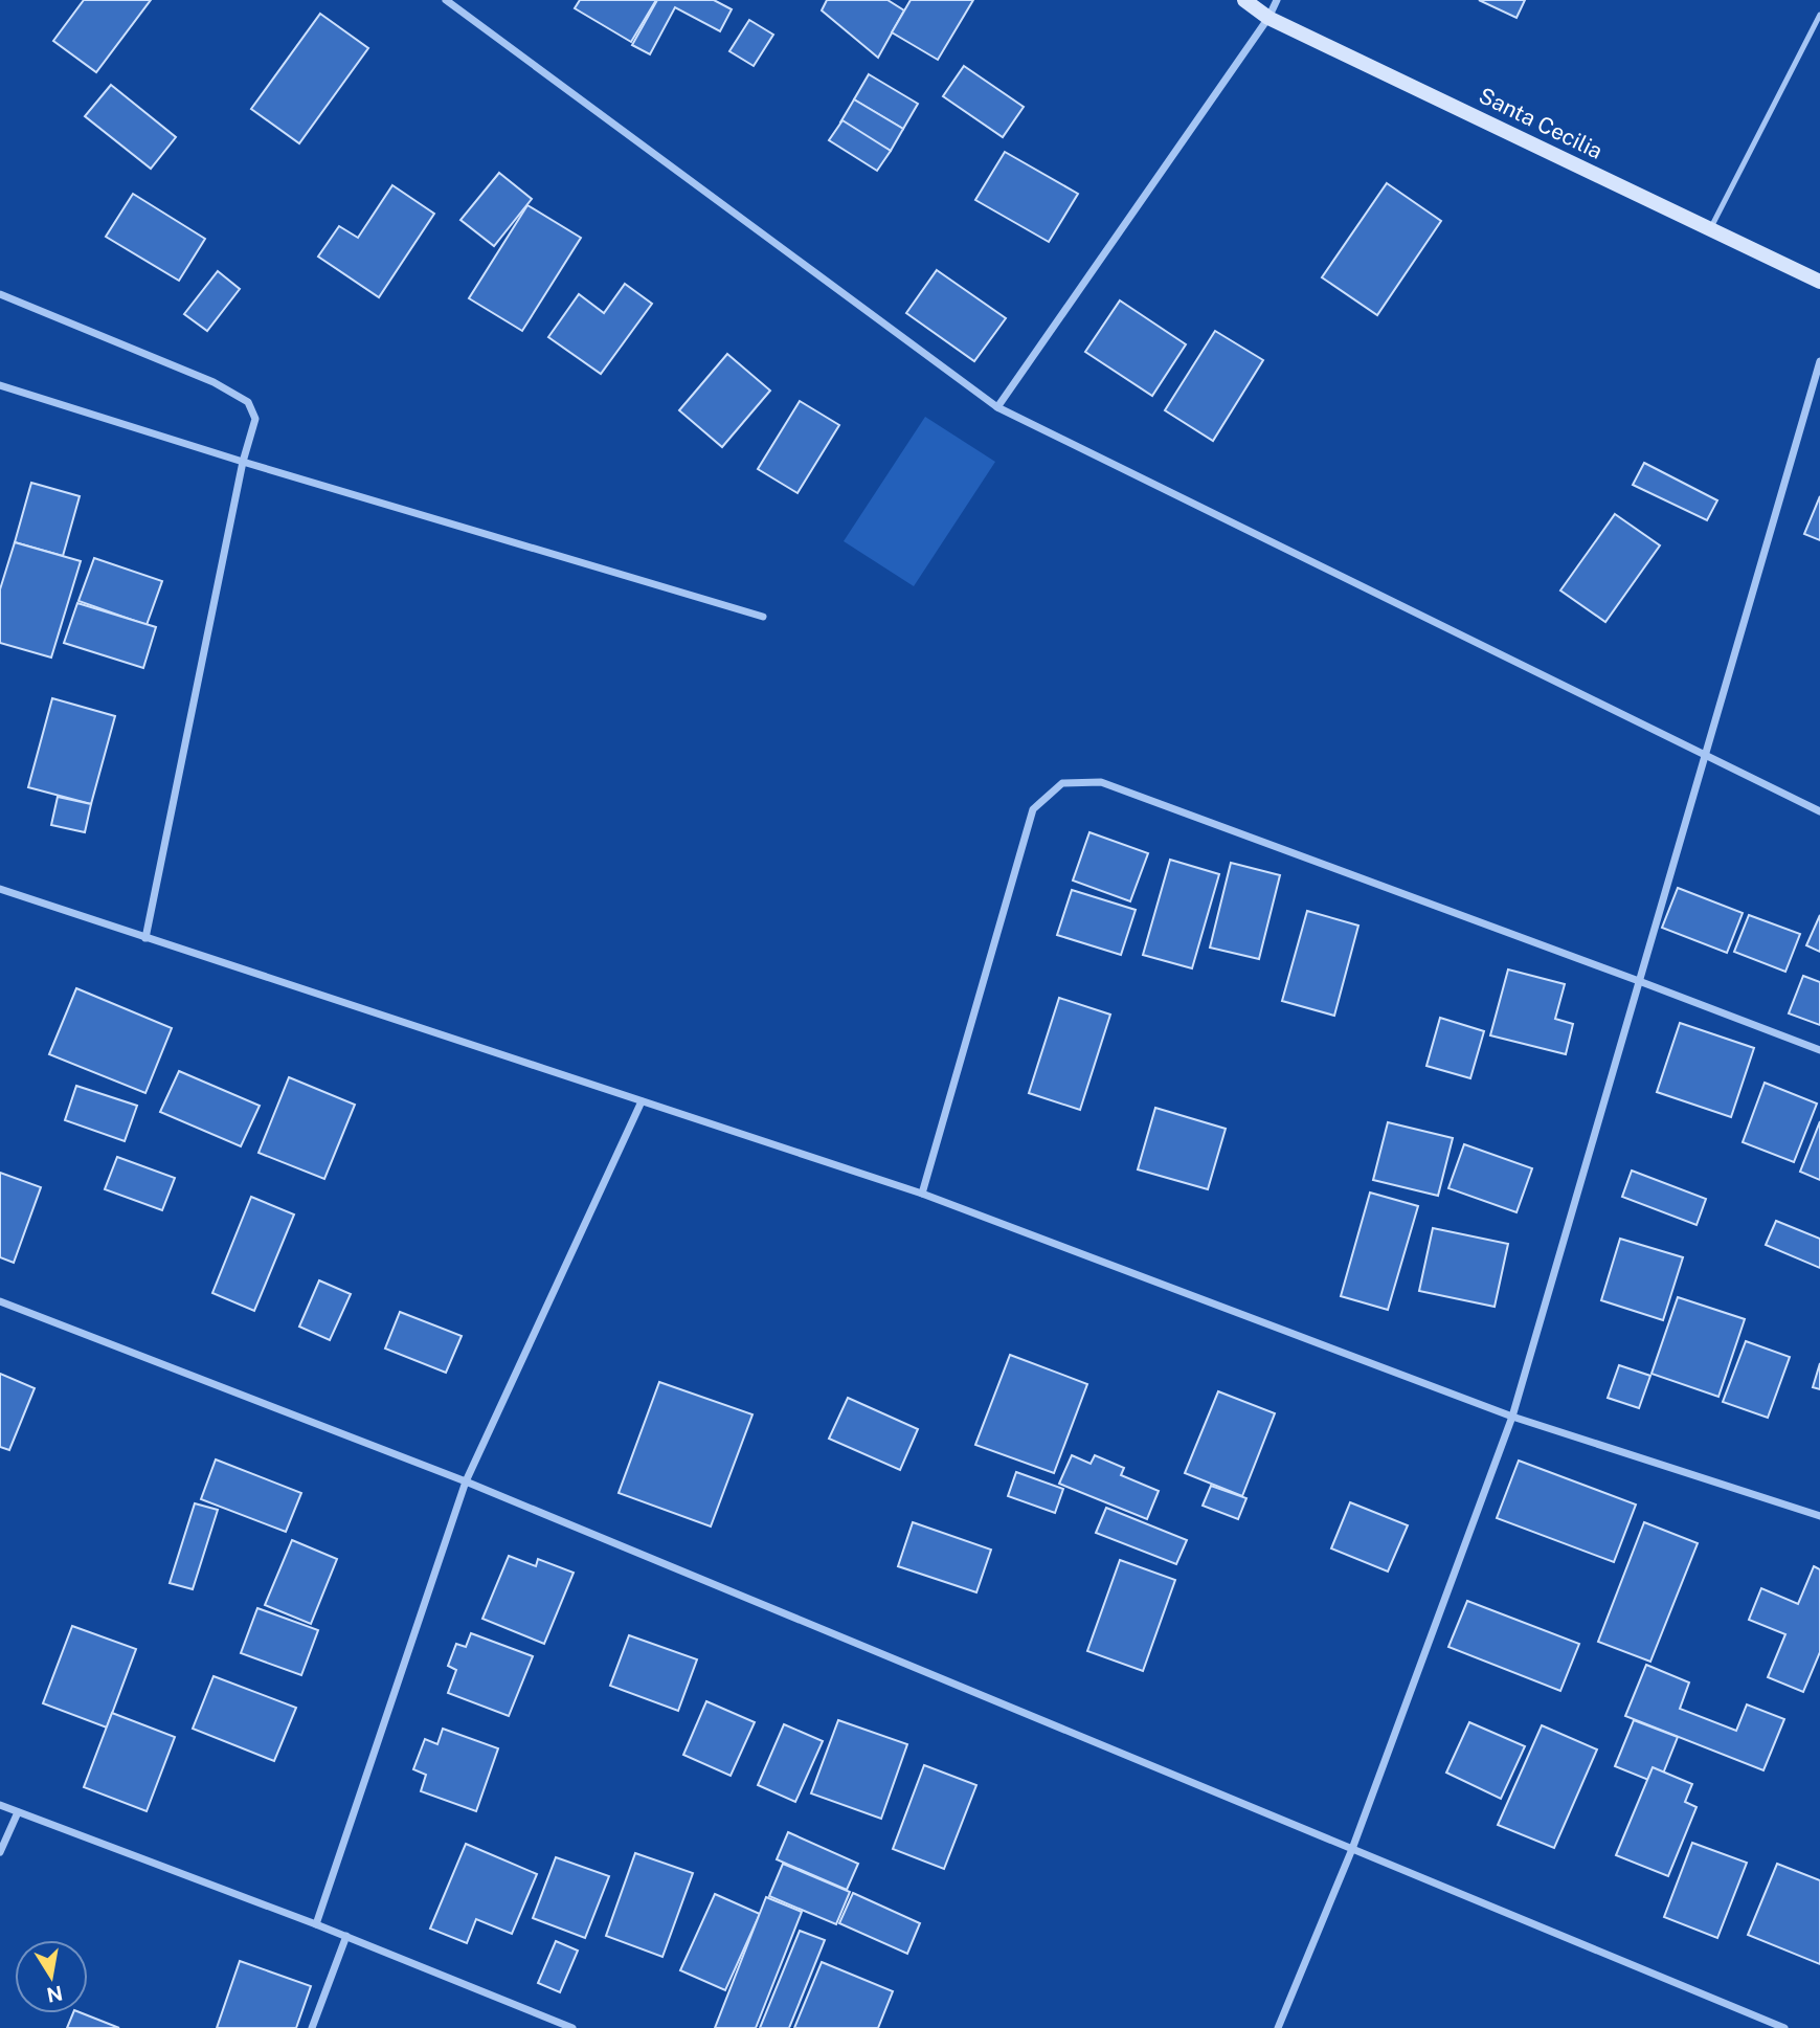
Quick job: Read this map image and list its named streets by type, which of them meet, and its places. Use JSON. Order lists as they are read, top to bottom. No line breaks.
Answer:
{"streets":{"street":["Santa Cecilia"]},"north":"bottom"}
